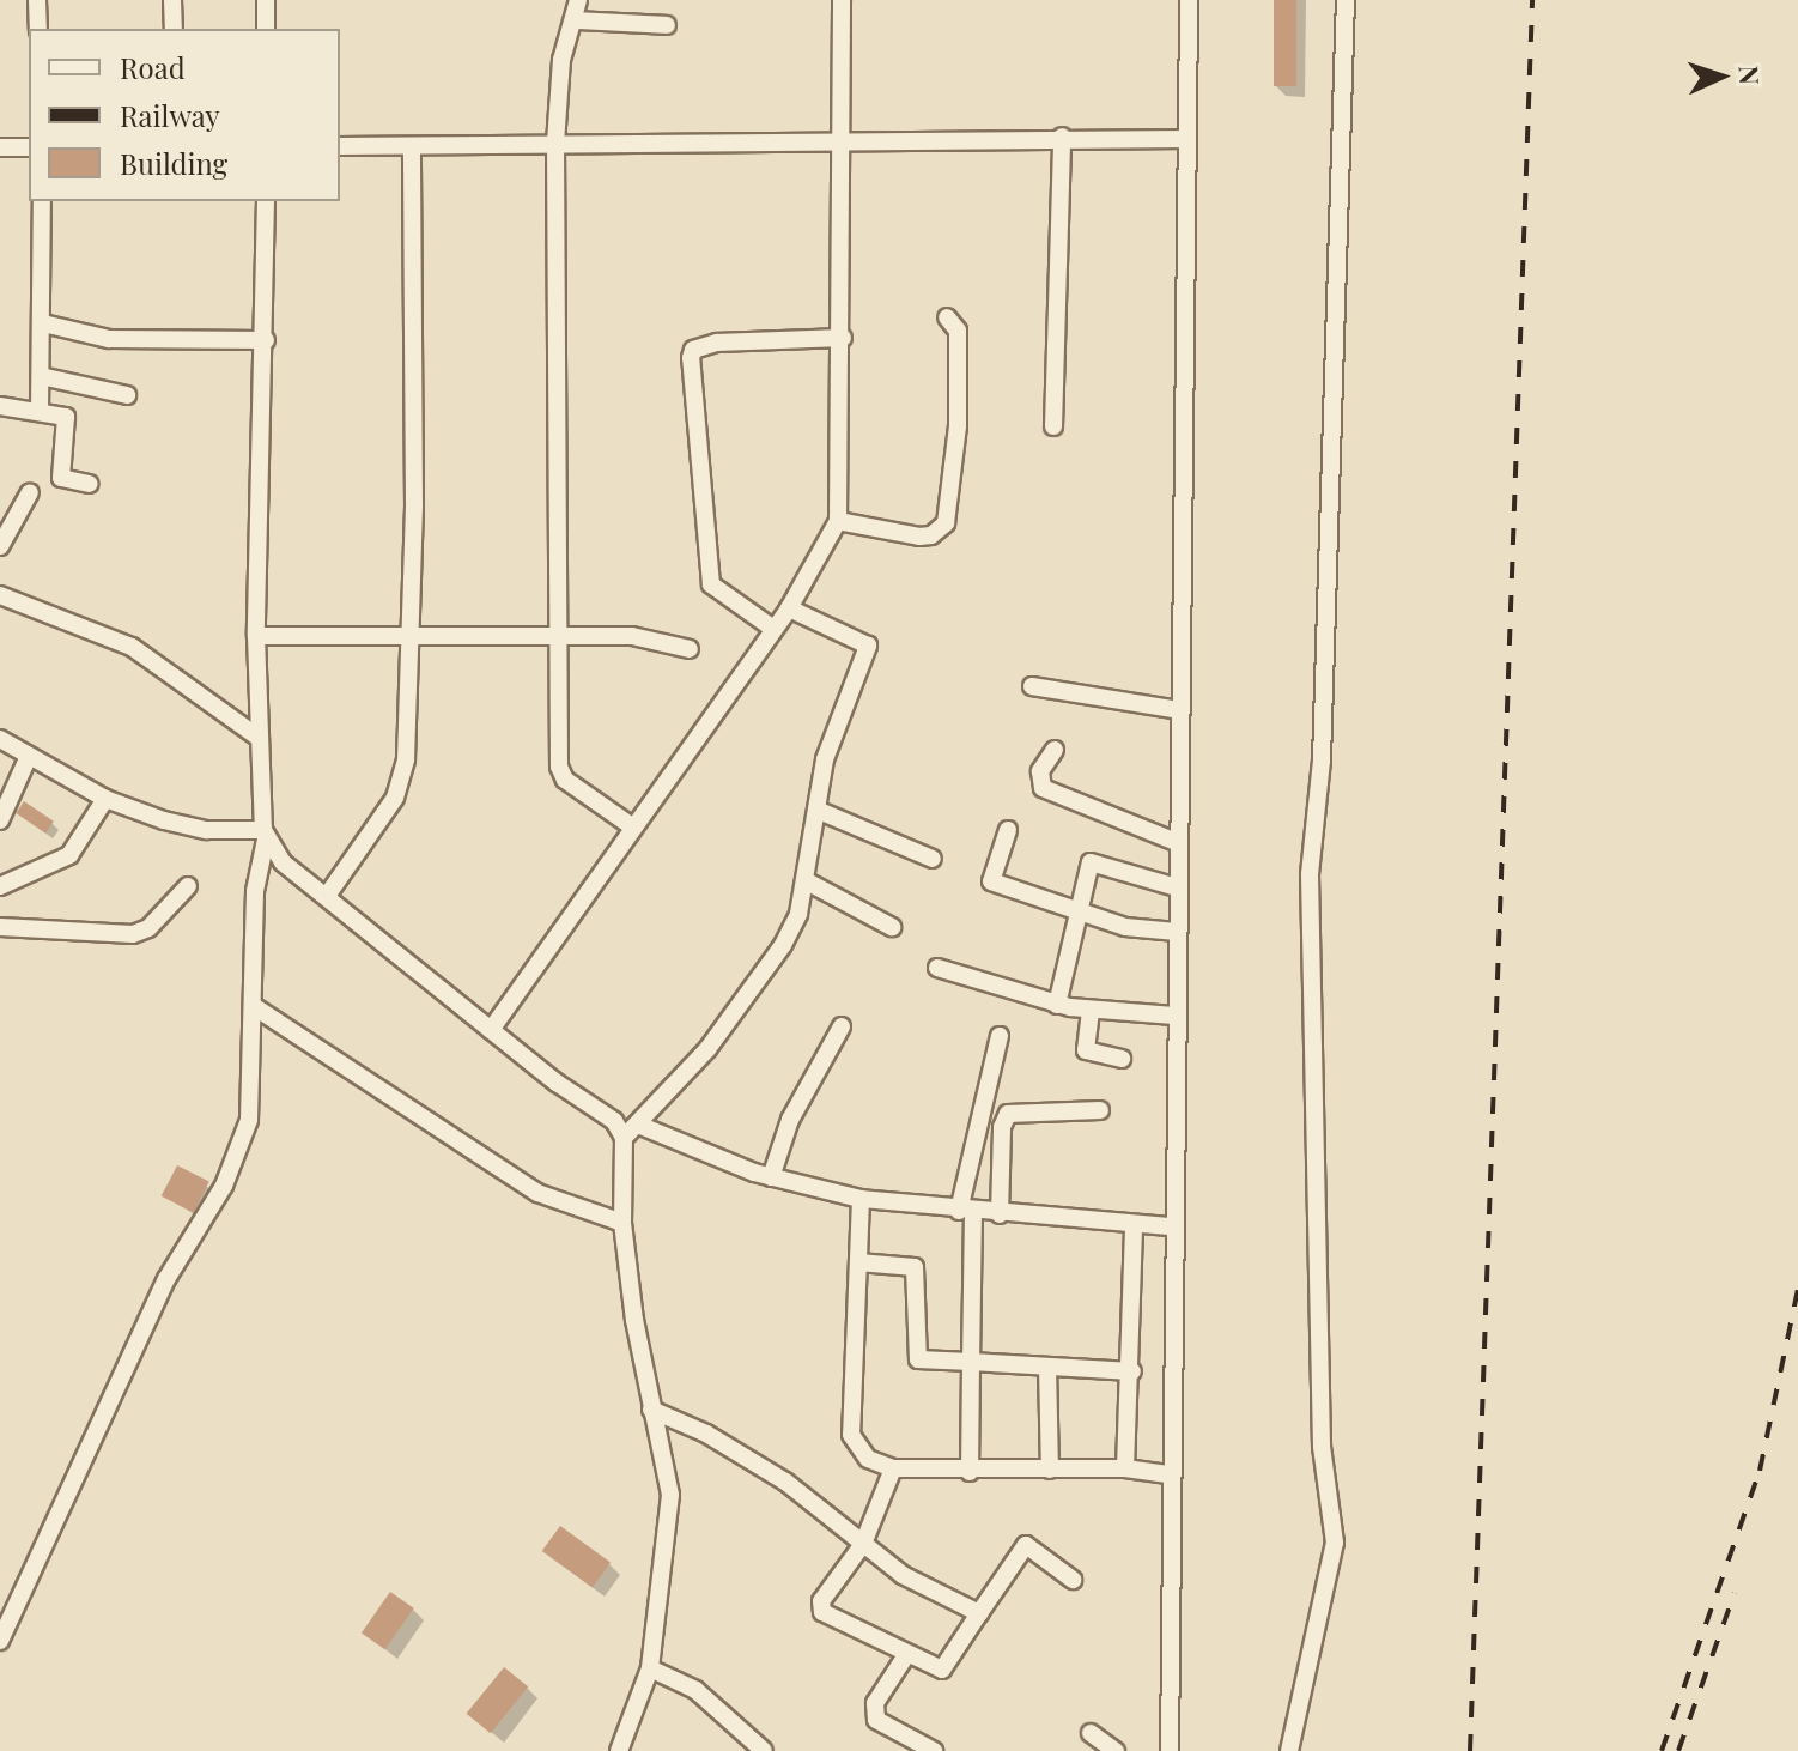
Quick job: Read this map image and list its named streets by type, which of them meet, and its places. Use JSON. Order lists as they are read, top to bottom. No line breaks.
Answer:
{"legend":["Road","Railway","Building"],"north":"right"}
